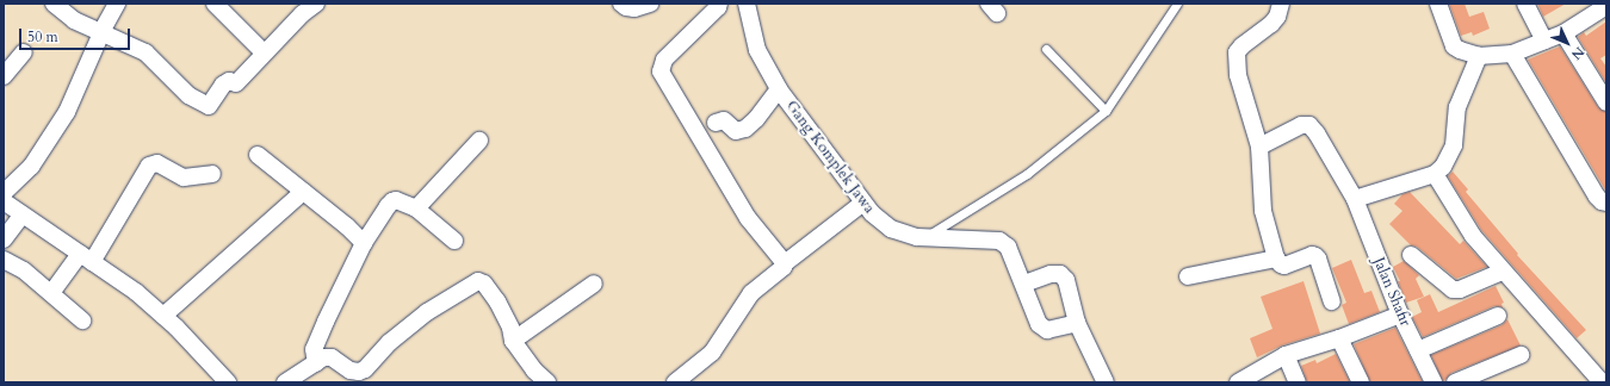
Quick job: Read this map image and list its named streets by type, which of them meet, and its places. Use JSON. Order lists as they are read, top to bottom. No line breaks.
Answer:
{"streets":{"street":["Gang Komplek Jawa","Jalan Shafir"]},"scale_bar":"50 m","north":"bottom right"}
